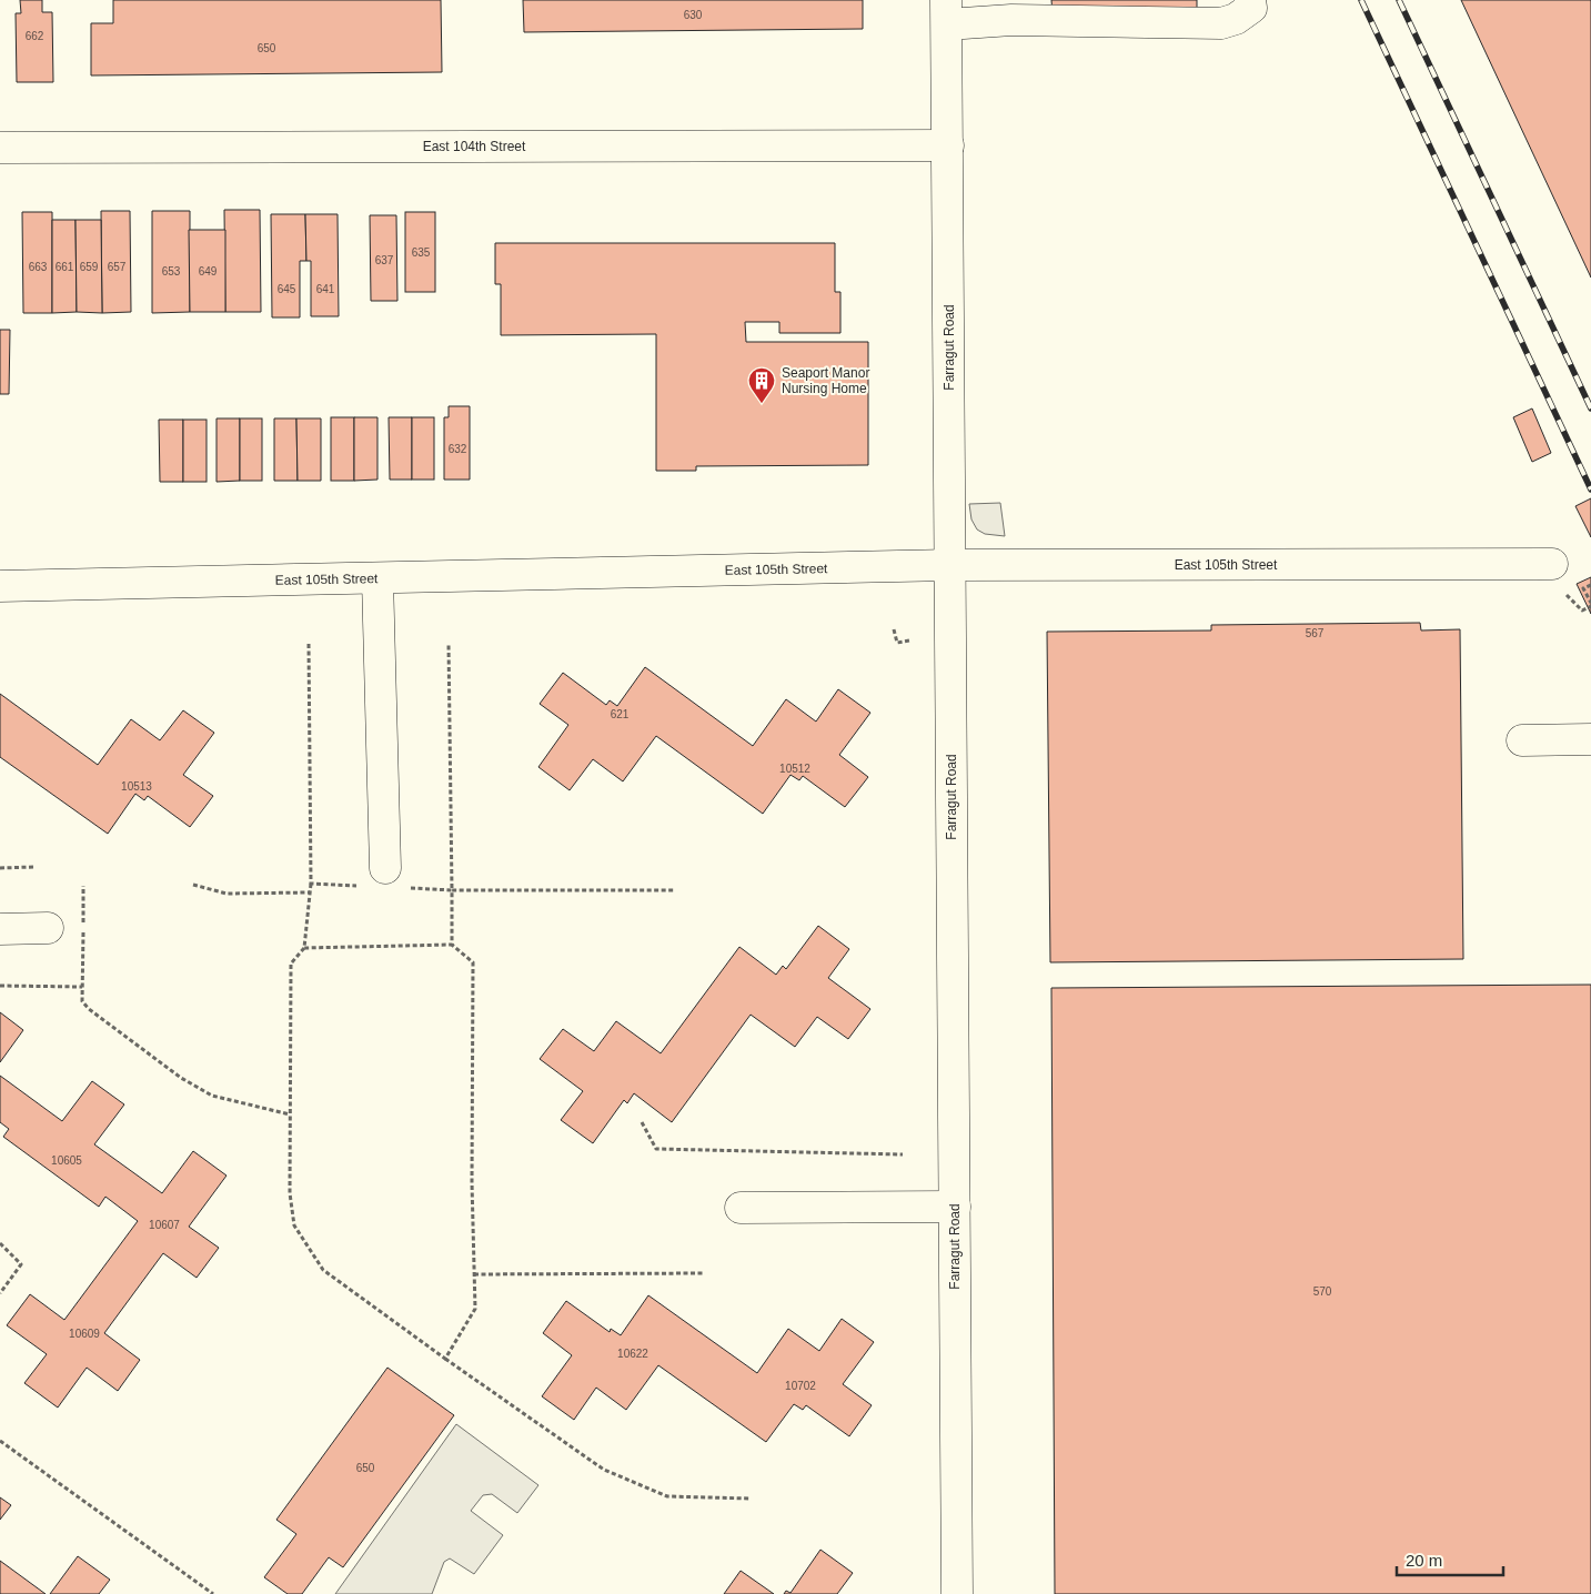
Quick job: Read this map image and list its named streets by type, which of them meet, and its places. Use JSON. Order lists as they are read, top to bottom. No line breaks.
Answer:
{"streets":{"street":["East 104th Street","Farragut Road","East 105th Street"]},"crossings":[["East 104th Street","Farragut Road"],["Farragut Road","East 105th Street"]],"places":{"building":["Seaport Manor Nursing Home"]},"house_numbers":["630","662","650","635","637","663","661","659","657","653","649","645","641","632","567","621","10512","10513","10605","10607","570","10609","10622","10702","650"],"scale_bar":"20 m"}
